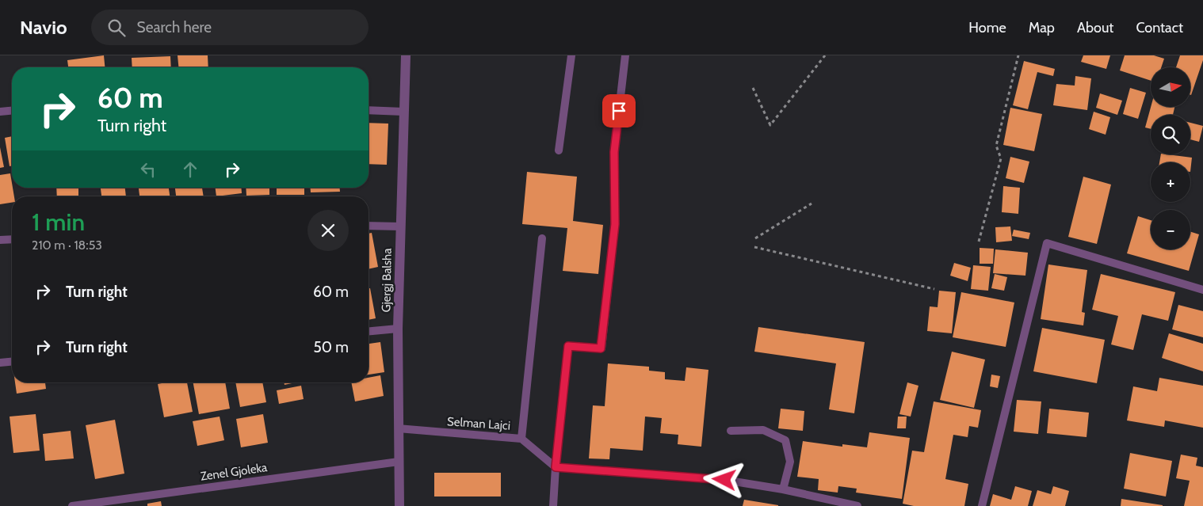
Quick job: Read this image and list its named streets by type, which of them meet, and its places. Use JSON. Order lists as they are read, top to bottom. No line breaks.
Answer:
{"streets":{"street":["Gjergj Balsha"],"lane":["Selman Lajci","Zenel Gjoleka"]},"crossings":[["Gjergj Balsha","Selman Lajci"],["Gjergj Balsha","Zenel Gjoleka"]],"north":"right","page":{"header":"Navio","search":"Search here","nav":["Home","Map","About","Contact"],"map_buttons":["+","−"],"turn":["60 m","Turn right"],"heading":["1 min","210 m · 18:53"],"list":[{"name":"Turn right","value":"60 m"},{"name":"Turn right","value":"50 m"}]}}
